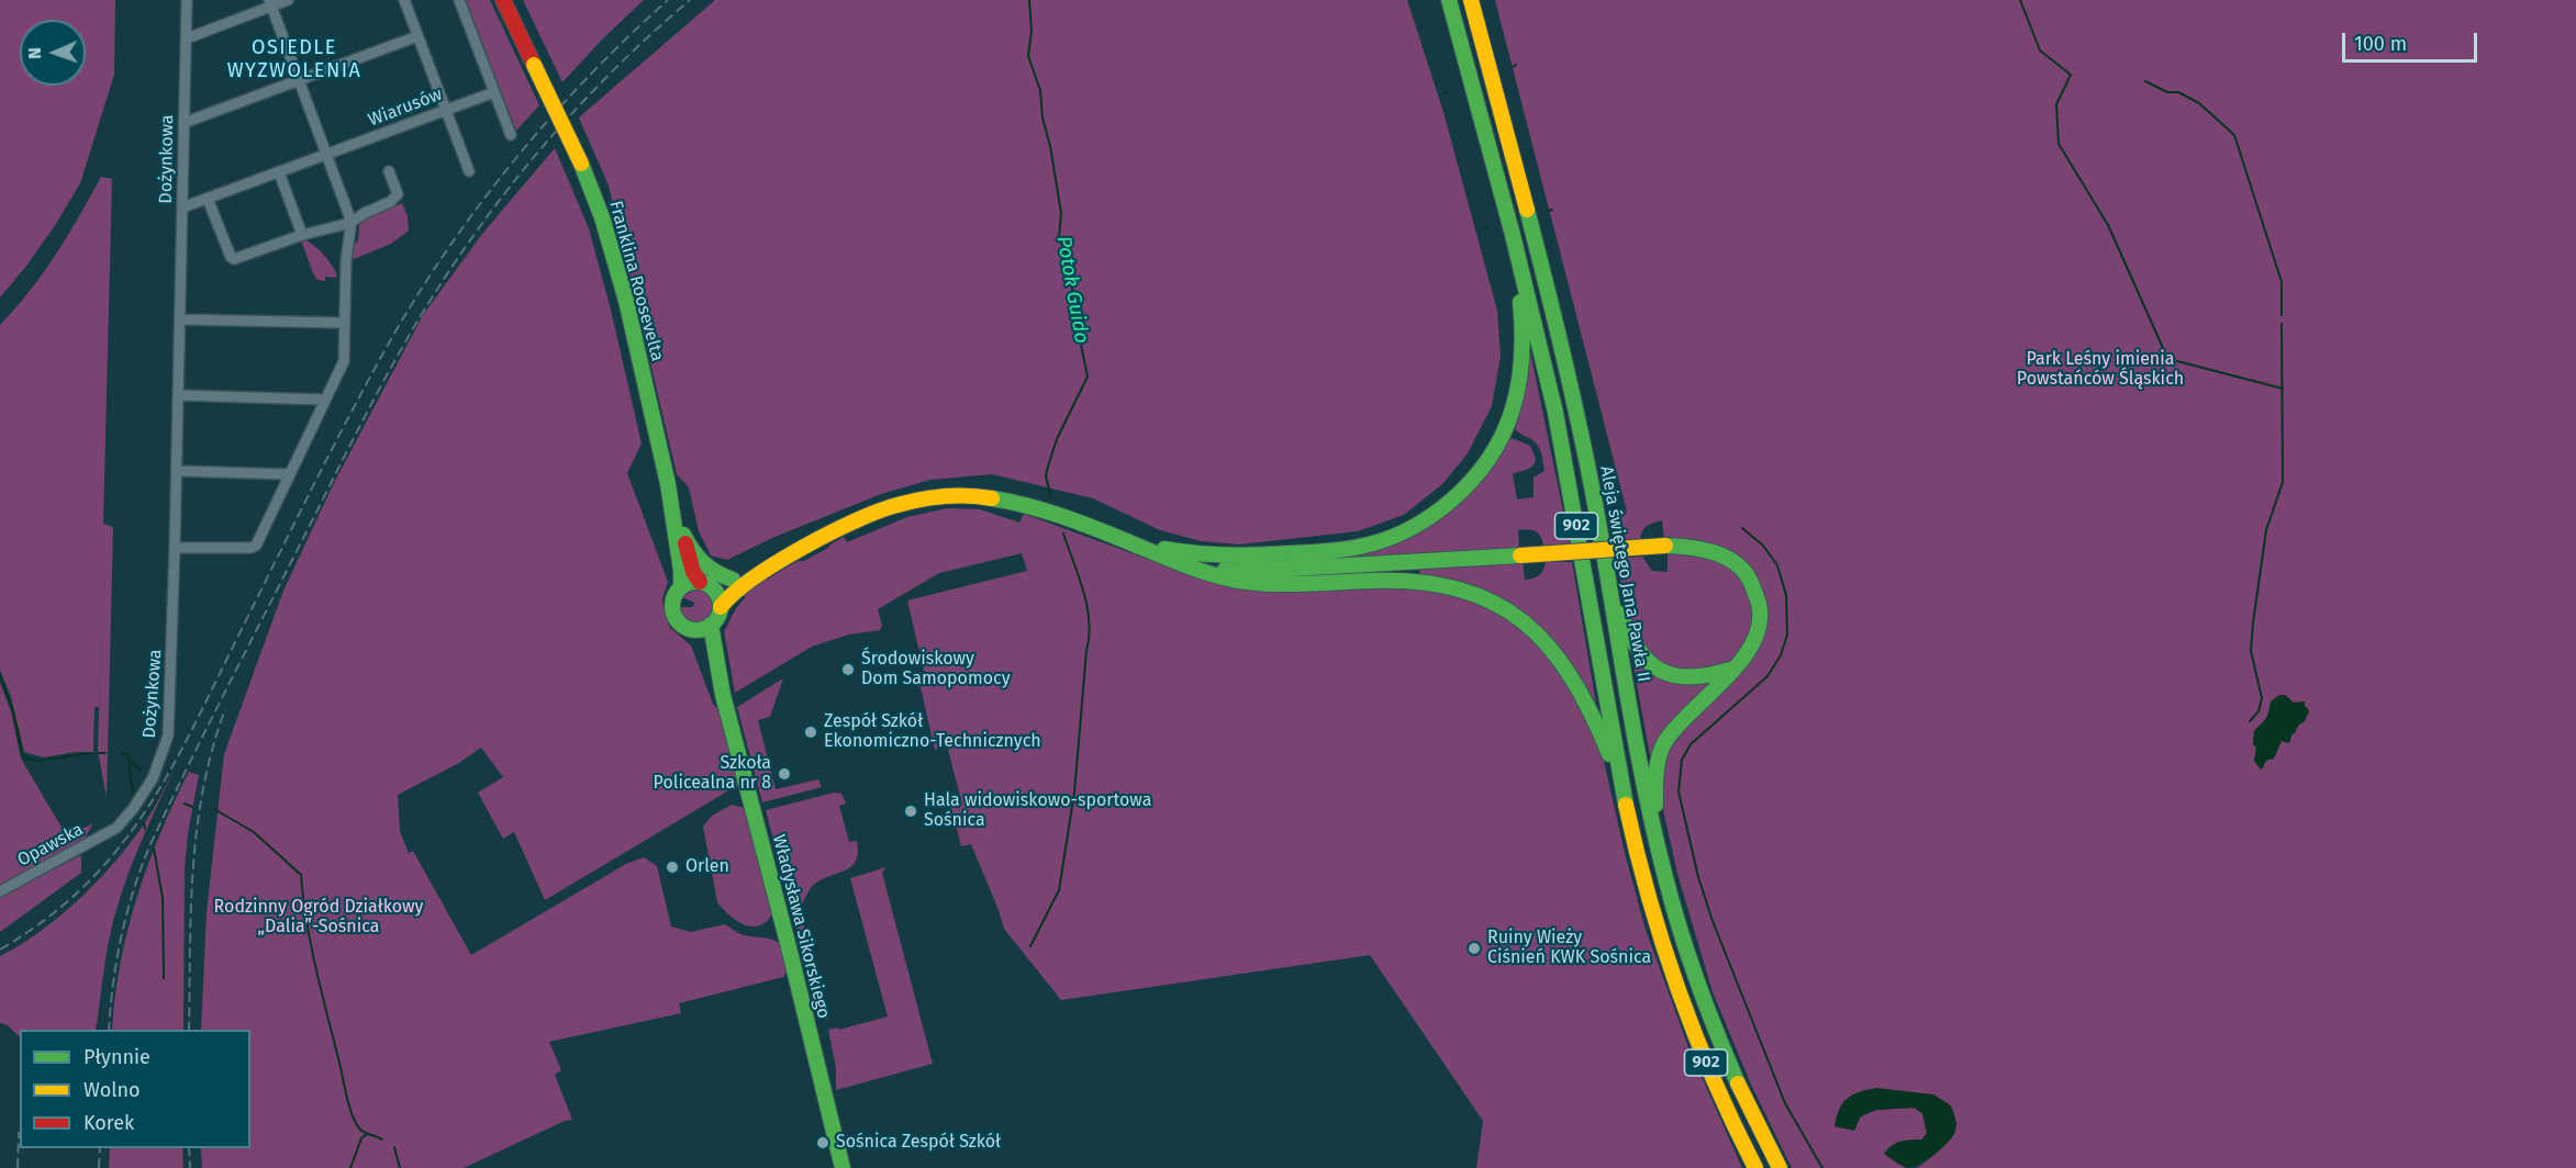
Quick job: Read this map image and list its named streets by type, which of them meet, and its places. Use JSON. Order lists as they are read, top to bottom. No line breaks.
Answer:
{"streets":{"main road":["Franklina Roosevelta","902","Aleja świętego Jana Pawła II","Władysława Sikorskiego"],"street":["Wiarusów","Dożynkowa","Opawska"]},"crossings":[["Wiarusów","Dożynkowa"],["Dożynkowa","Opawska"],["Franklina Roosevelta","Władysława Sikorskiego"]],"districts":["OSIEDLE WYZWOLENIA"],"water":["Potok Guido"],"parks":["Park Leśny imienia Powstańców Śląskich","Rodzinny Ogród Działkowy „Dalia”-Sośnica"],"places":["Środowiskowy Dom Samopomocy","Zespół Szkół Ekonomiczno-Technicznych","Szkoła Policealna nr 8","Hala widowiskowo-sportowa Sośnica","Orlen","Ruiny Wieży Ciśnień KWK Sośnica","Sośnica Zespół Szkół"],"legend":["Płynnie","Wolno","Korek"],"scale_bar":"100 m","north":"left"}
